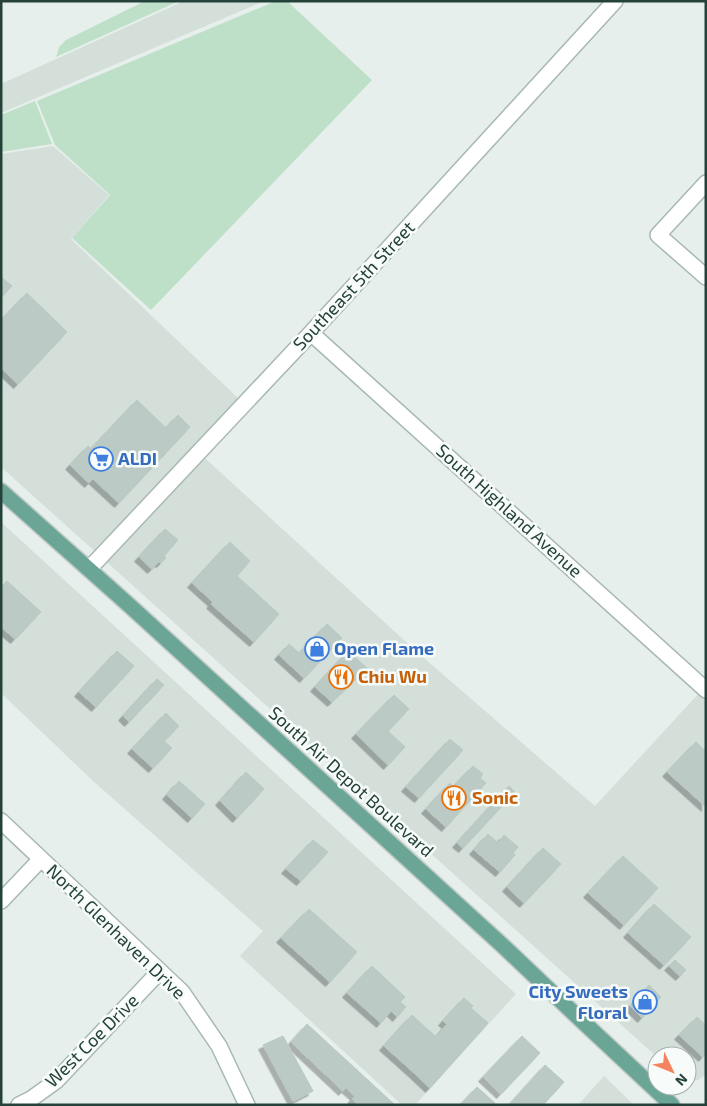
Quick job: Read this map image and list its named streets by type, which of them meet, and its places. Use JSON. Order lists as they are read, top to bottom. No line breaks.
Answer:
{"streets":{"main road":["South Air Depot Boulevard"],"street":["Southeast 5th Street","South Highland Avenue","North Glenhaven Drive","West Coe Drive"]},"crossings":[["Southeast 5th Street","South Highland Avenue"],["Southeast 5th Street","South Air Depot Boulevard"],["North Glenhaven Drive","West Coe Drive"]],"places":{"supermarket":["ALDI"],"shop":["Open Flame","City Sweets Floral"],"restaurant":["Chiu Wu","Sonic"]},"north":"bottom right"}
